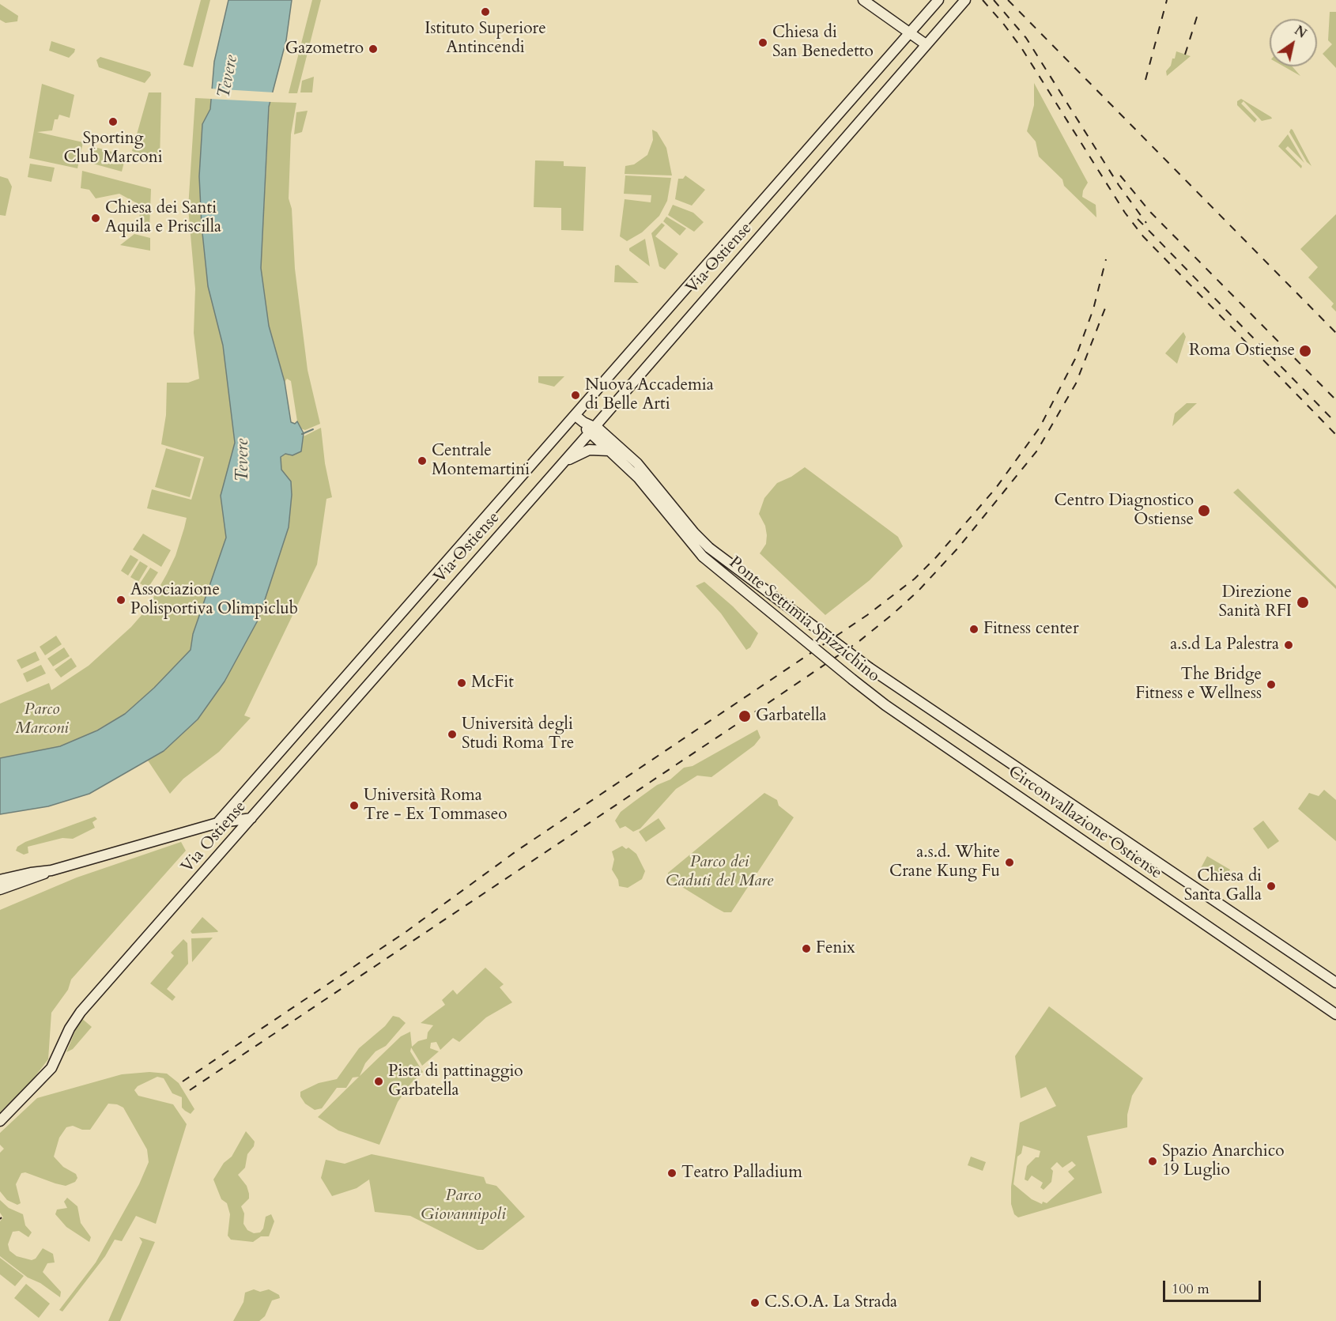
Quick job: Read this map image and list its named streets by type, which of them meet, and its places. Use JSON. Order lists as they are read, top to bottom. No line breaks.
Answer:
{"streets":{"main road":["Via Ostiense","Ponte Settimia Spizzichino","Circonvallazione Ostiense"]},"crossings":[["Via Ostiense","Ponte Settimia Spizzichino"],["Ponte Settimia Spizzichino","Circonvallazione Ostiense"]],"water":["Tevere"],"parks":["Parco Marconi","Parco dei Caduti del Mare","Parco Giovannipoli"],"places":["Istituto Superiore Antincendi","Chiesa di San Benedetto","Gazometro","Sporting Club Marconi","Chiesa dei Santi Aquila e Priscilla","Roma Ostiense","Nuova Accademia di Belle Arti","Centrale Montemartini","Centro Diagnostico Ostiense","Associazione Polisportiva Olimpiclub","Direzione Sanità RFI","Fitness center","a.s.d La Palestra","McFit","The Bridge Fitness e Wellness","Garbatella","Università degli Studi Roma Tre","Università Roma Tre - Ex Tommaseo","a.s.d. White Crane Kung Fu","Chiesa di Santa Galla","Fenix","Pista di pattinaggio Garbatella","Spazio Anarchico 19 Luglio","Teatro Palladium","C.S.O.A. La Strada"],"scale_bar":"100 m","north":"top right"}
